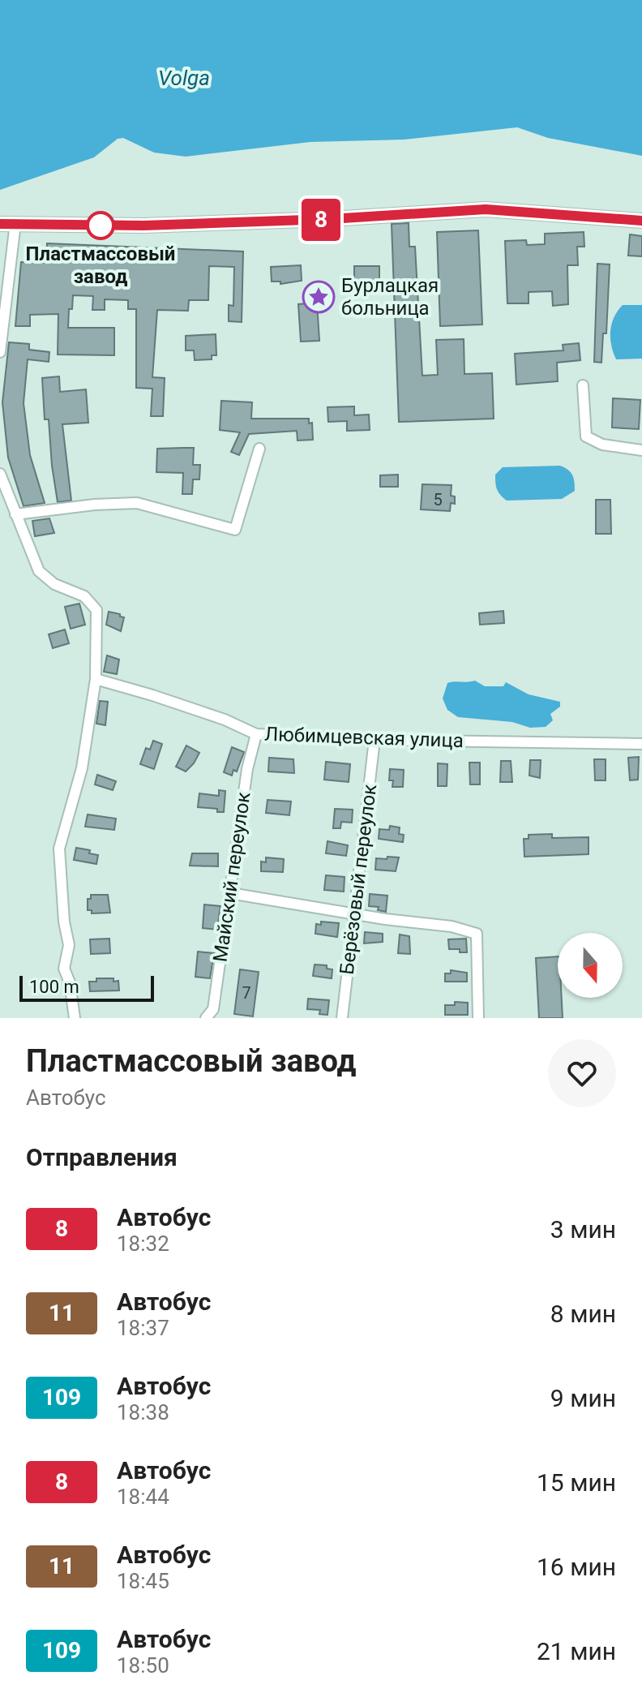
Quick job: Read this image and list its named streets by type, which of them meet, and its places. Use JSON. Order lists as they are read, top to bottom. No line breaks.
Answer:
{"streets":{"street":["Любимцевская улица","Майский переулок","Берёзовый переулок"]},"crossings":[["Любимцевская улица","Майский переулок"],["Любимцевская улица","Берёзовый переулок"]],"water":["Volga"],"places":{"other":["Пластмассовый завод"],"place":["Бурлацкая больница"]},"lines":["bus line 8"],"house_numbers":["5","7"],"scale_bar":"100 m","north":"bottom","page":{"on_map":"8","scale":"100 m","heading":[["Пластмассовый завод","Автобус"],"Отправления"],"list":[{"mark":"8","name":"Автобус","note":"18:32","value":"3 мин"},{"mark":"11","name":"Автобус","note":"18:37","value":"8 мин"},{"mark":"109","name":"Автобус","note":"18:38","value":"9 мин"},{"mark":"8","name":"Автобус","note":"18:44","value":"15 мин"},{"mark":"11","name":"Автобус","note":"18:45","value":"16 мин"},{"mark":"109","name":"Автобус","note":"18:50","value":"21 мин"}]}}
